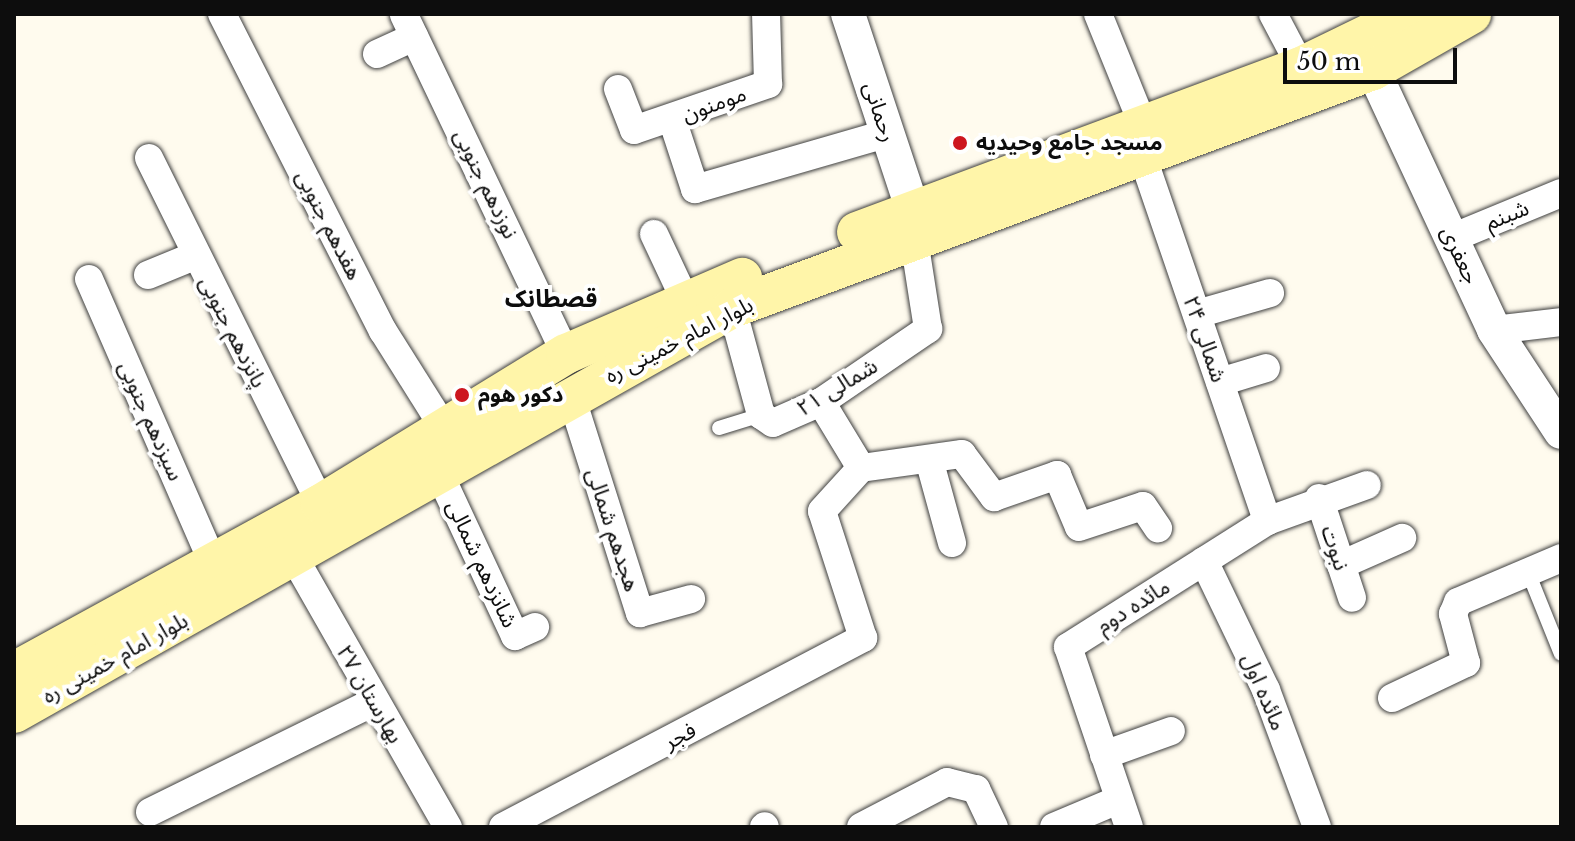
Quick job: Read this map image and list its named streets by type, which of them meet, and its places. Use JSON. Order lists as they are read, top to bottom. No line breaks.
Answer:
{"streets":{"main road":["بلوار امام خمینی ره"],"street":["مومنون","رحمانی","نوزدهم جنوبی","شبنم","هفدهم جنوبی","جعفری","پانزدهم جنوبی","۲۴ شمالی","۲۱ شمالی","سیزدهم جنوبی","هجدهم شمالی","نبوت","شانزدهم شمالی","مائده دوم","مائده اول","بهارستان ۲۷","فجر"]},"crossings":[["رحمانی","بلوار امام خمینی ره"],["رحمانی","۲۱ شمالی"],["نوزدهم جنوبی","بلوار امام خمینی ره"],["شبنم","جعفری"],["هفدهم جنوبی","بلوار امام خمینی ره"],["جعفری","بلوار امام خمینی ره"],["پانزدهم جنوبی","بلوار امام خمینی ره"],["۲۴ شمالی","بلوار امام خمینی ره"],["۲۴ شمالی","مائده دوم"],["بلوار امام خمینی ره","۲۱ شمالی"],["بلوار امام خمینی ره","سیزدهم جنوبی"],["بلوار امام خمینی ره","هجدهم شمالی"],["بلوار امام خمینی ره","شانزدهم شمالی"],["بلوار امام خمینی ره","بهارستان ۲۷"],["نبوت","مائده دوم"],["مائده دوم","مائده اول"]],"districts":["قصطانک"],"places":["مسجد جامع وحیدیه","دکور هوم"],"scale_bar":"50 m"}
